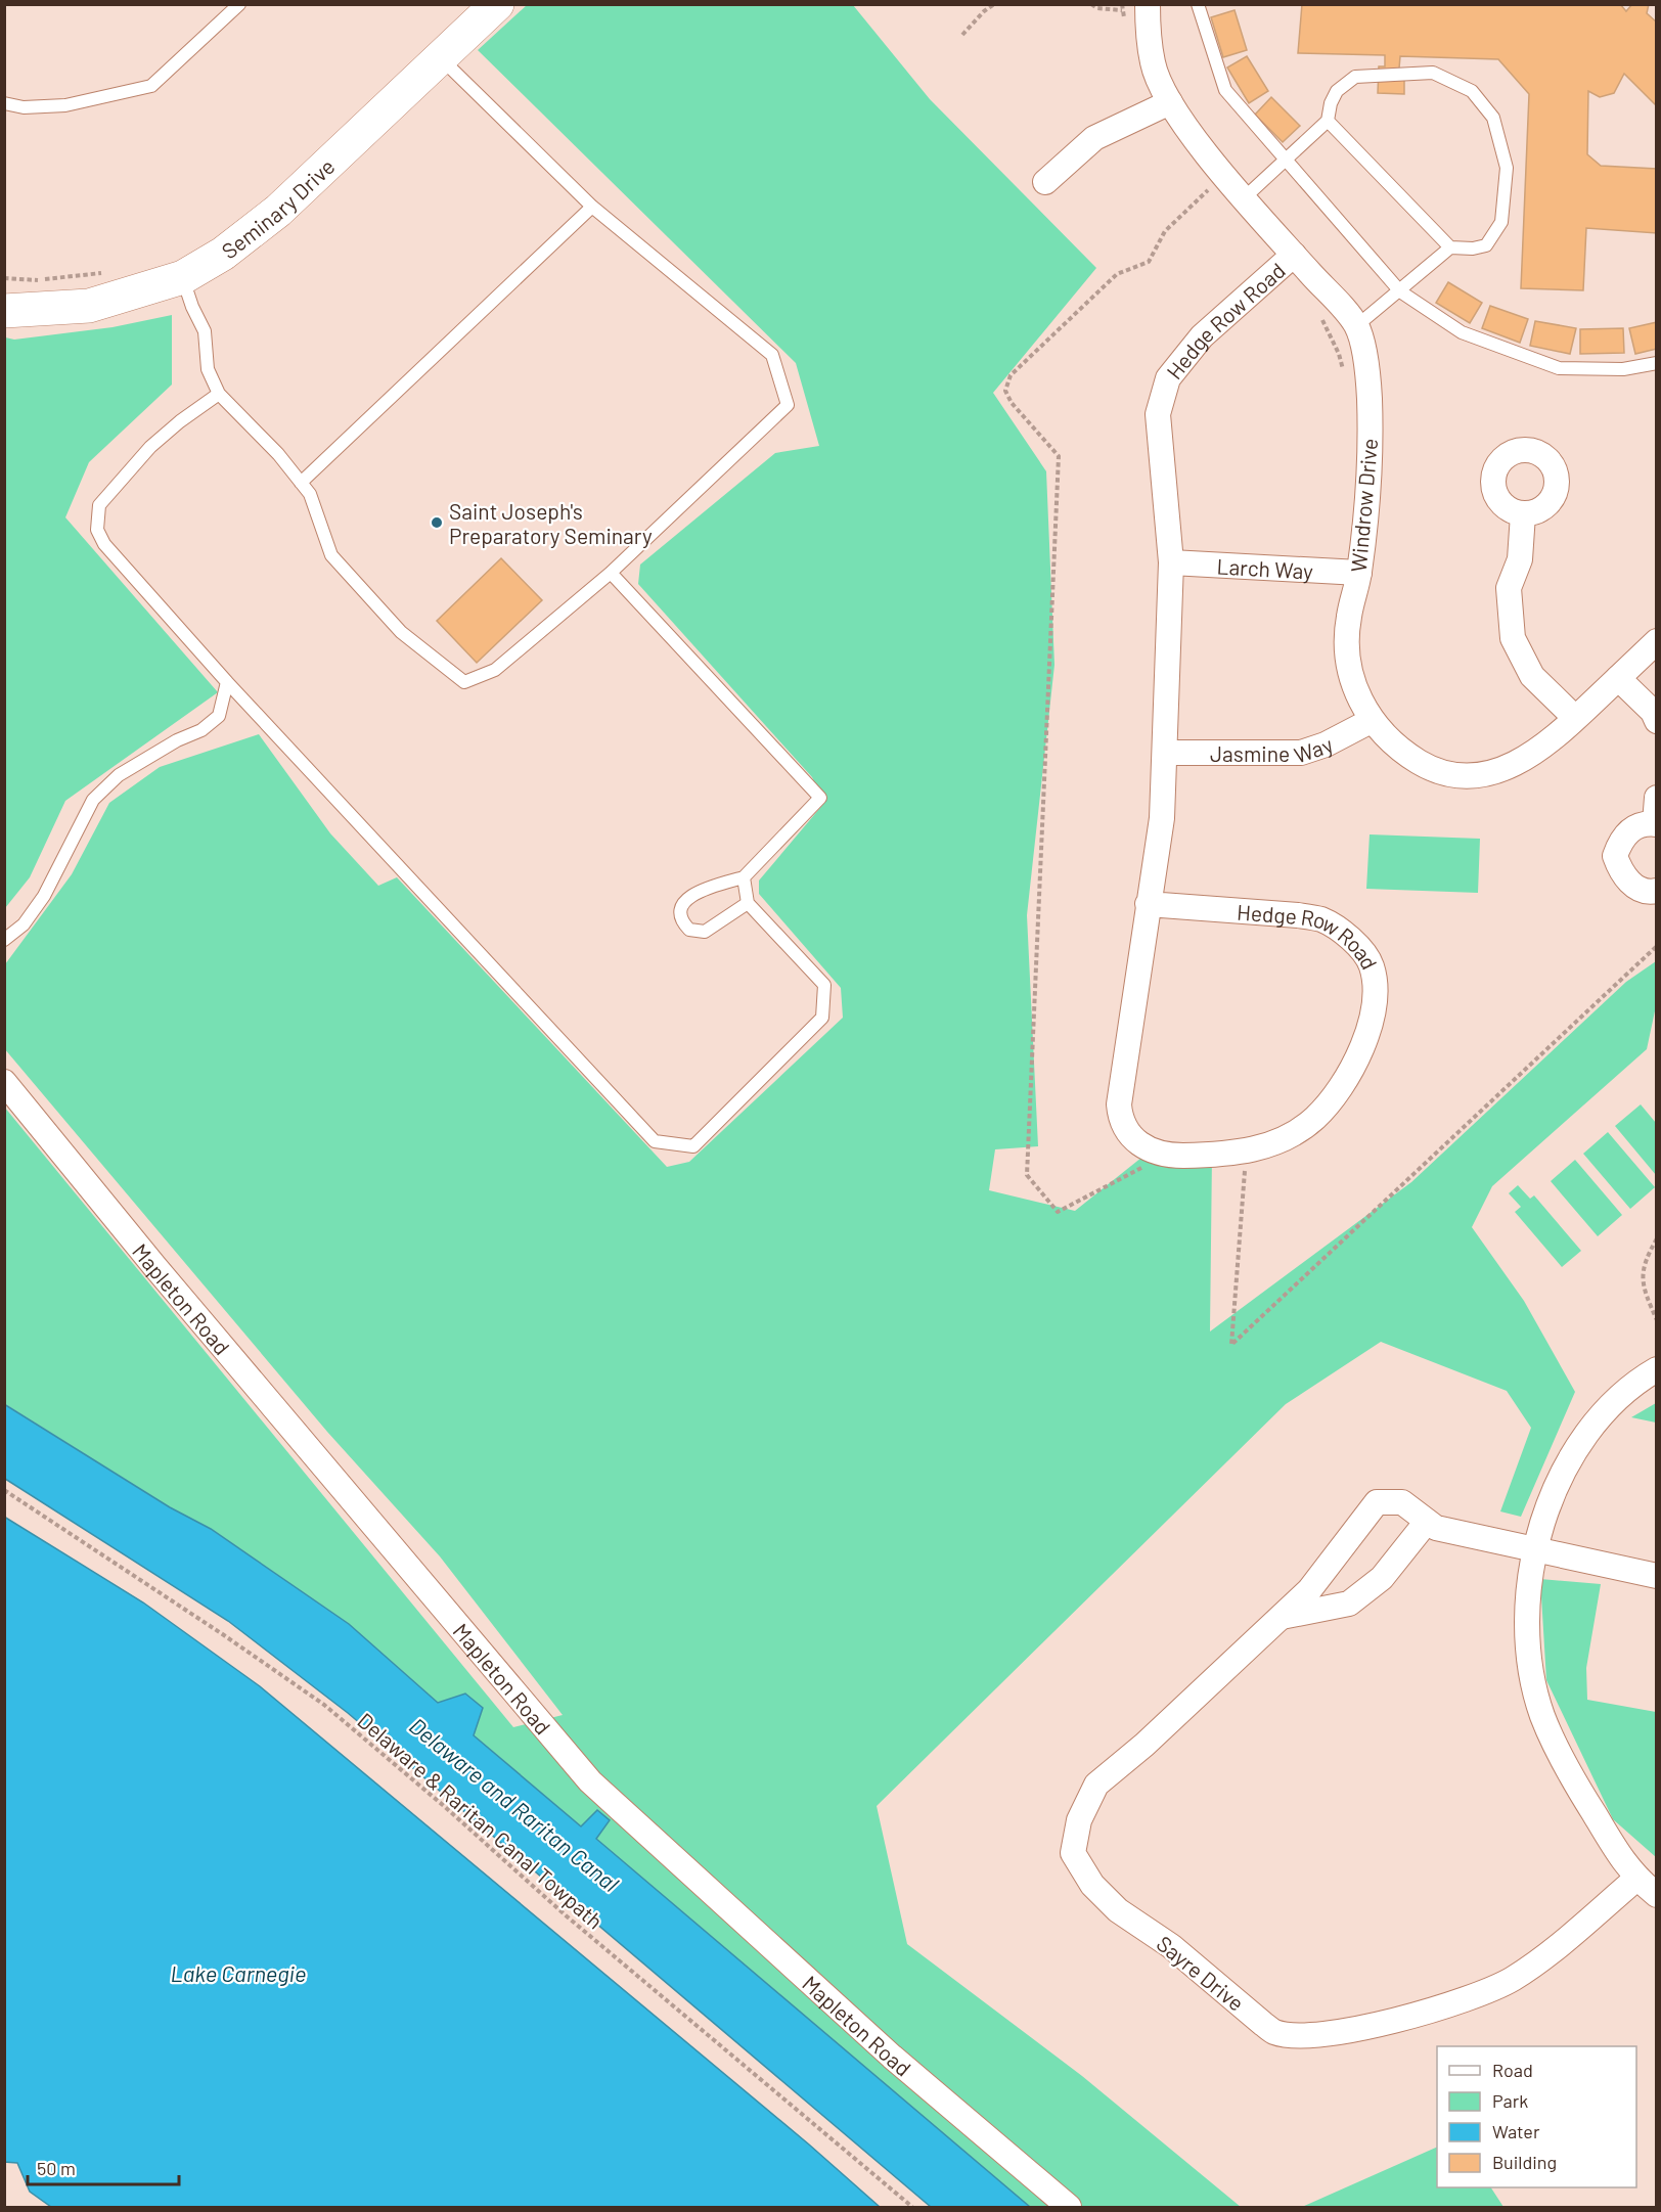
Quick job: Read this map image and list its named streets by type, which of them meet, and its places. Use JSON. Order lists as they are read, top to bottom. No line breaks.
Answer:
{"streets":{"street":["Seminary Drive","Hedge Row Road","Windrow Drive","Larch Way","Jasmine Way","Mapleton Road","Sayre Drive"],"path":["Delaware & Raritan Canal Towpath"]},"crossings":[["Hedge Row Road","Windrow Drive"],["Hedge Row Road","Larch Way"],["Hedge Row Road","Jasmine Way"],["Windrow Drive","Larch Way"],["Windrow Drive","Jasmine Way"]],"water":["Delaware and Raritan Canal","Lake Carnegie"],"places":["Saint Joseph's Preparatory Seminary"],"legend":["Road","Park","Water","Building"],"scale_bar":"50 m"}
